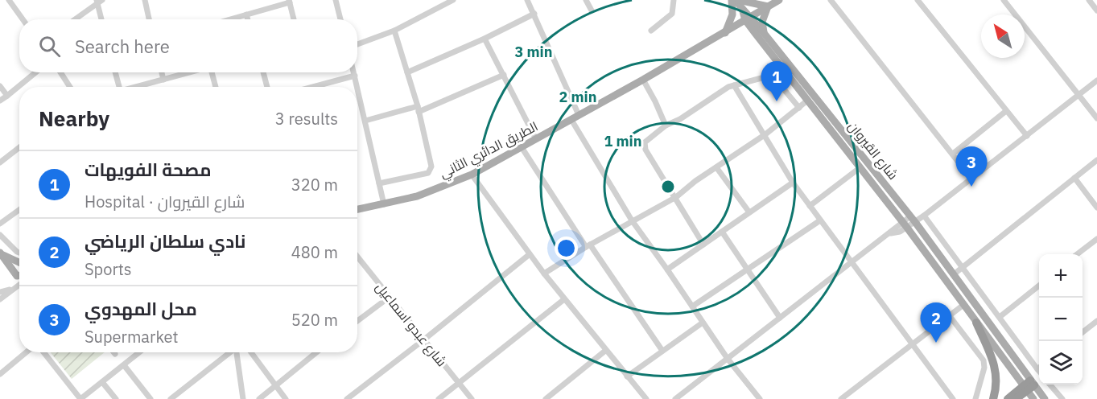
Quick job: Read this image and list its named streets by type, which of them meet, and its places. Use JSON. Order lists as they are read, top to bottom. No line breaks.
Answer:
{"streets":{"main road":["الطريق الدائري الثاني","شارع القيروان"],"street":["شارع عبدو اسماعيل"]},"crossings":[["الطريق الدائري الثاني","شارع القيروان"]],"north":"top left","page":{"search":"Search here","pins":["1","3","2"],"heading":["Nearby","3 results"],"list":[{"mark":"1","name":"مصحة الفويهات","note":"Hospital · شارع القيروان","value":"320 m"},{"mark":"2","name":"نادي سلطان الرياضي","note":"Sports","value":"480 m"},{"mark":"3","name":"محل المهدوي","note":"Supermarket","value":"520 m"}],"map_buttons":["+","−"]},"rings":["3 min","2 min","1 min"]}
